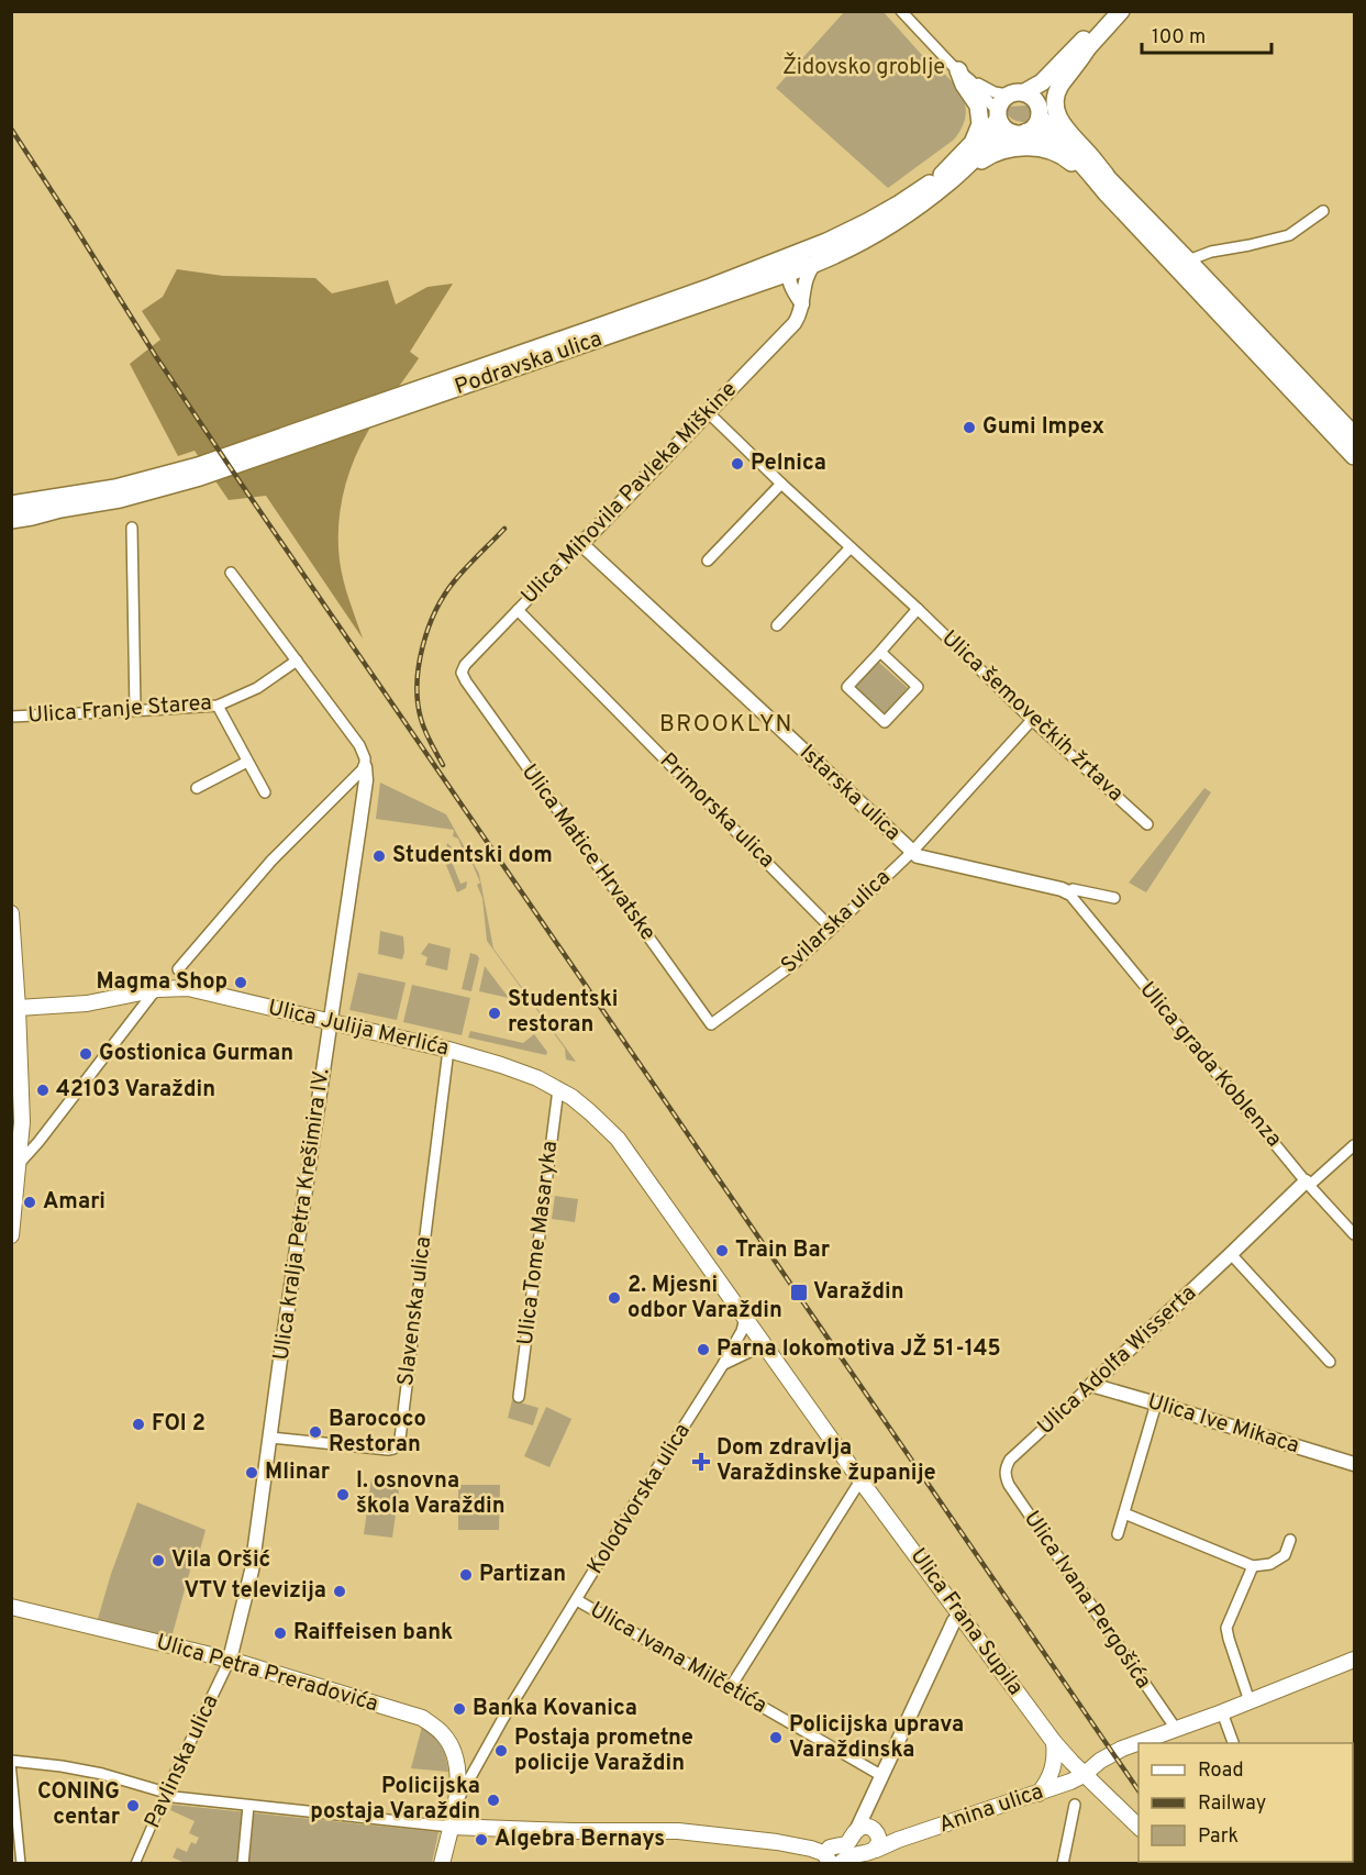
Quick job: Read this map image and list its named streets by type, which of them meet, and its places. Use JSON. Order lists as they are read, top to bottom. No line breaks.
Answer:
{"streets":{"main road":["Podravska ulica","Ulica Julija Merlića","Ulica Frana Supila","Ulica Petra Preradovića","Anina ulica"],"street":["Ulica Mihovila Pavleka Miškine","Ulica Franje Starea","Ulica šemovečkih žrtava","Istarska ulica","Primorska ulica","Ulica Matice Hrvatske","Svilarska ulica","Ulica grada Koblenza","Ulica kralja Petra Krešimira IV.","Ulica Tome Masaryka","Slavenska ulica","Ulica Adolfa Wisserta","Ulica Ive Mikaca","Kolodvorska ulica","Ulica Ivana Pergošića","Ulica Ivana Milčetića","Pavlinska ulica"]},"crossings":[["Podravska ulica","Ulica Mihovila Pavleka Miškine"],["Ulica Mihovila Pavleka Miškine","Ulica šemovečkih žrtava"],["Ulica Mihovila Pavleka Miškine","Istarska ulica"],["Ulica Mihovila Pavleka Miškine","Primorska ulica"],["Ulica Mihovila Pavleka Miškine","Ulica Matice Hrvatske"],["Ulica šemovečkih žrtava","Svilarska ulica"],["Istarska ulica","Svilarska ulica"],["Istarska ulica","Ulica grada Koblenza"],["Primorska ulica","Svilarska ulica"],["Ulica Matice Hrvatske","Svilarska ulica"],["Ulica Julija Merlića","Ulica kralja Petra Krešimira IV."],["Ulica Julija Merlića","Ulica Tome Masaryka"],["Ulica Julija Merlića","Slavenska ulica"],["Ulica Julija Merlića","Kolodvorska ulica"],["Ulica Julija Merlića","Ulica Frana Supila"],["Ulica grada Koblenza","Ulica Adolfa Wisserta"],["Ulica kralja Petra Krešimira IV.","Slavenska ulica"],["Ulica kralja Petra Krešimira IV.","Ulica Petra Preradovića"],["Ulica kralja Petra Krešimira IV.","Pavlinska ulica"],["Ulica Adolfa Wisserta","Ulica Ive Mikaca"],["Ulica Adolfa Wisserta","Ulica Ivana Pergošića"],["Kolodvorska ulica","Ulica Frana Supila"],["Kolodvorska ulica","Ulica Ivana Milčetića"],["Kolodvorska ulica","Ulica Petra Preradovića"],["Ulica Ivana Pergošića","Anina ulica"],["Ulica Frana Supila","Anina ulica"],["Ulica Petra Preradovića","Pavlinska ulica"]],"districts":["BROOKLYN"],"parks":["Židovsko groblje"],"places":{"other":["Gumi Impex","Pelnica","Studentski dom","Magma Shop","Studentski restoran","Gostionica Gurman","42103 Varaždin","Amari","Train Bar","2. Mjesni odbor Varaždin","Parna lokomotiva JŽ 51-145","FOI 2","Barococo Restoran","Mlinar","I. osnovna škola Varaždin","Vila Oršić","Partizan","VTV televizija","Raiffeisen bank","Banka Kovanica","Policijska uprava Varaždinska","Postaja prometne policije Varaždin","Policijska postaja Varaždin","CONING centar","Algebra Bernays"],"transit":["Varaždin"],"health":["Dom zdravlja Varaždinske županije"]},"legend":["Road","Railway","Park"],"scale_bar":"100 m"}
